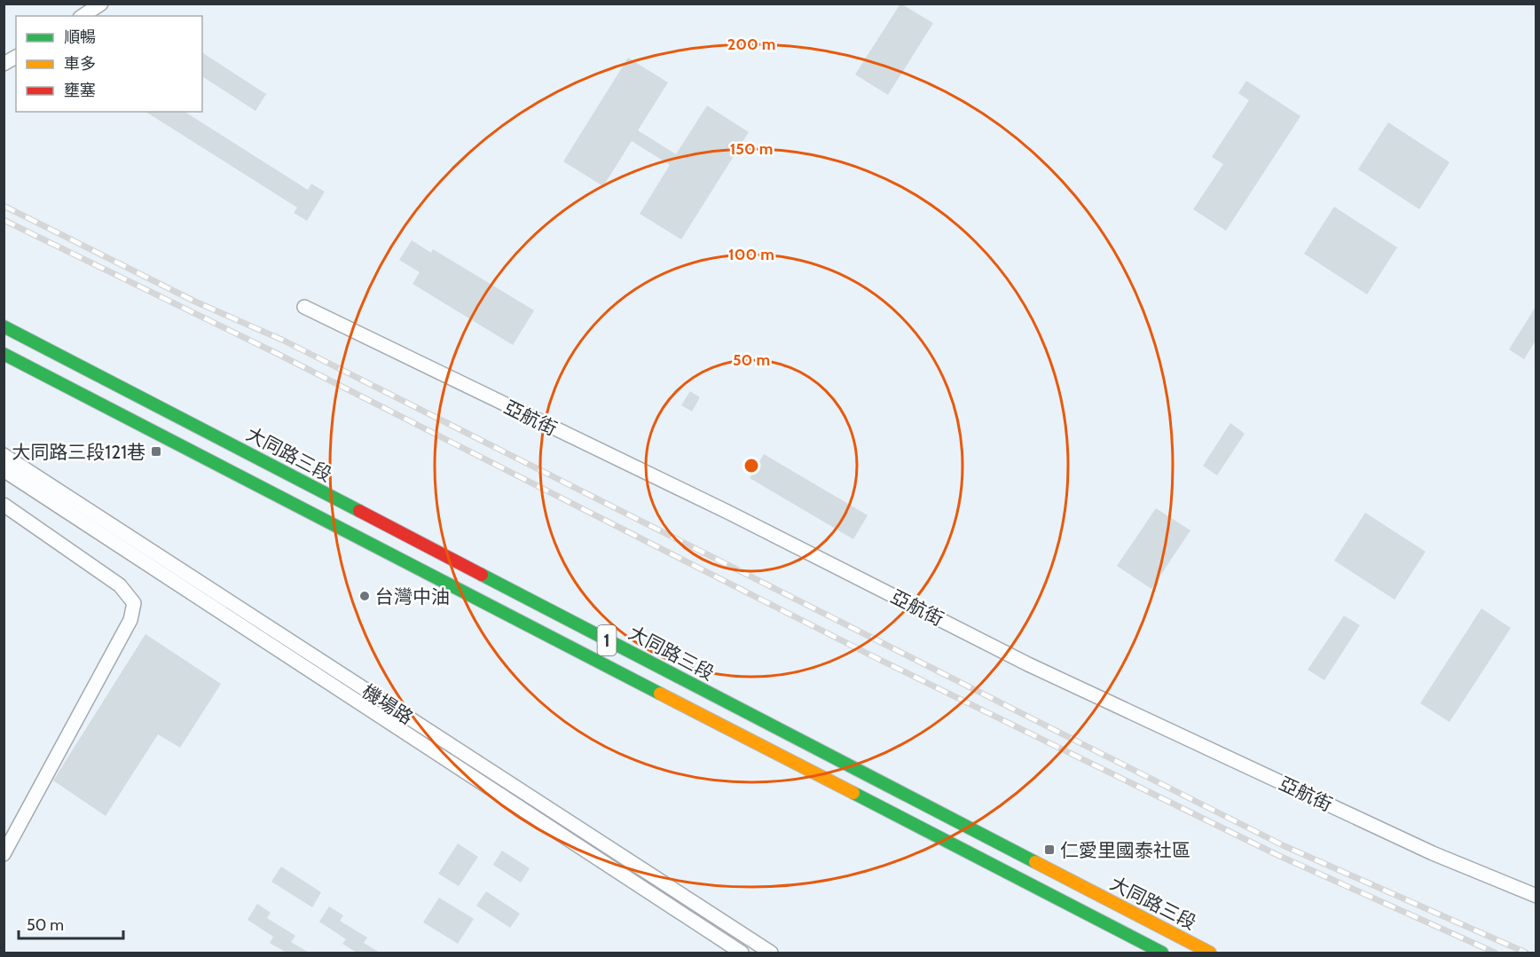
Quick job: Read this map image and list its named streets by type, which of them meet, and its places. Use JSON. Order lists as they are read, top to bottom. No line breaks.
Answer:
{"streets":{"main road":["大同路三段","1"],"street":["亞航街","機場路"]},"places":{"transit":["大同路三段121巷","仁愛里國泰社區"],"other":["台灣中油"]},"legend":["順暢","車多","壅塞"],"scale_bar":"50 m","rings":["200 m","150 m","100 m","50 m"]}
